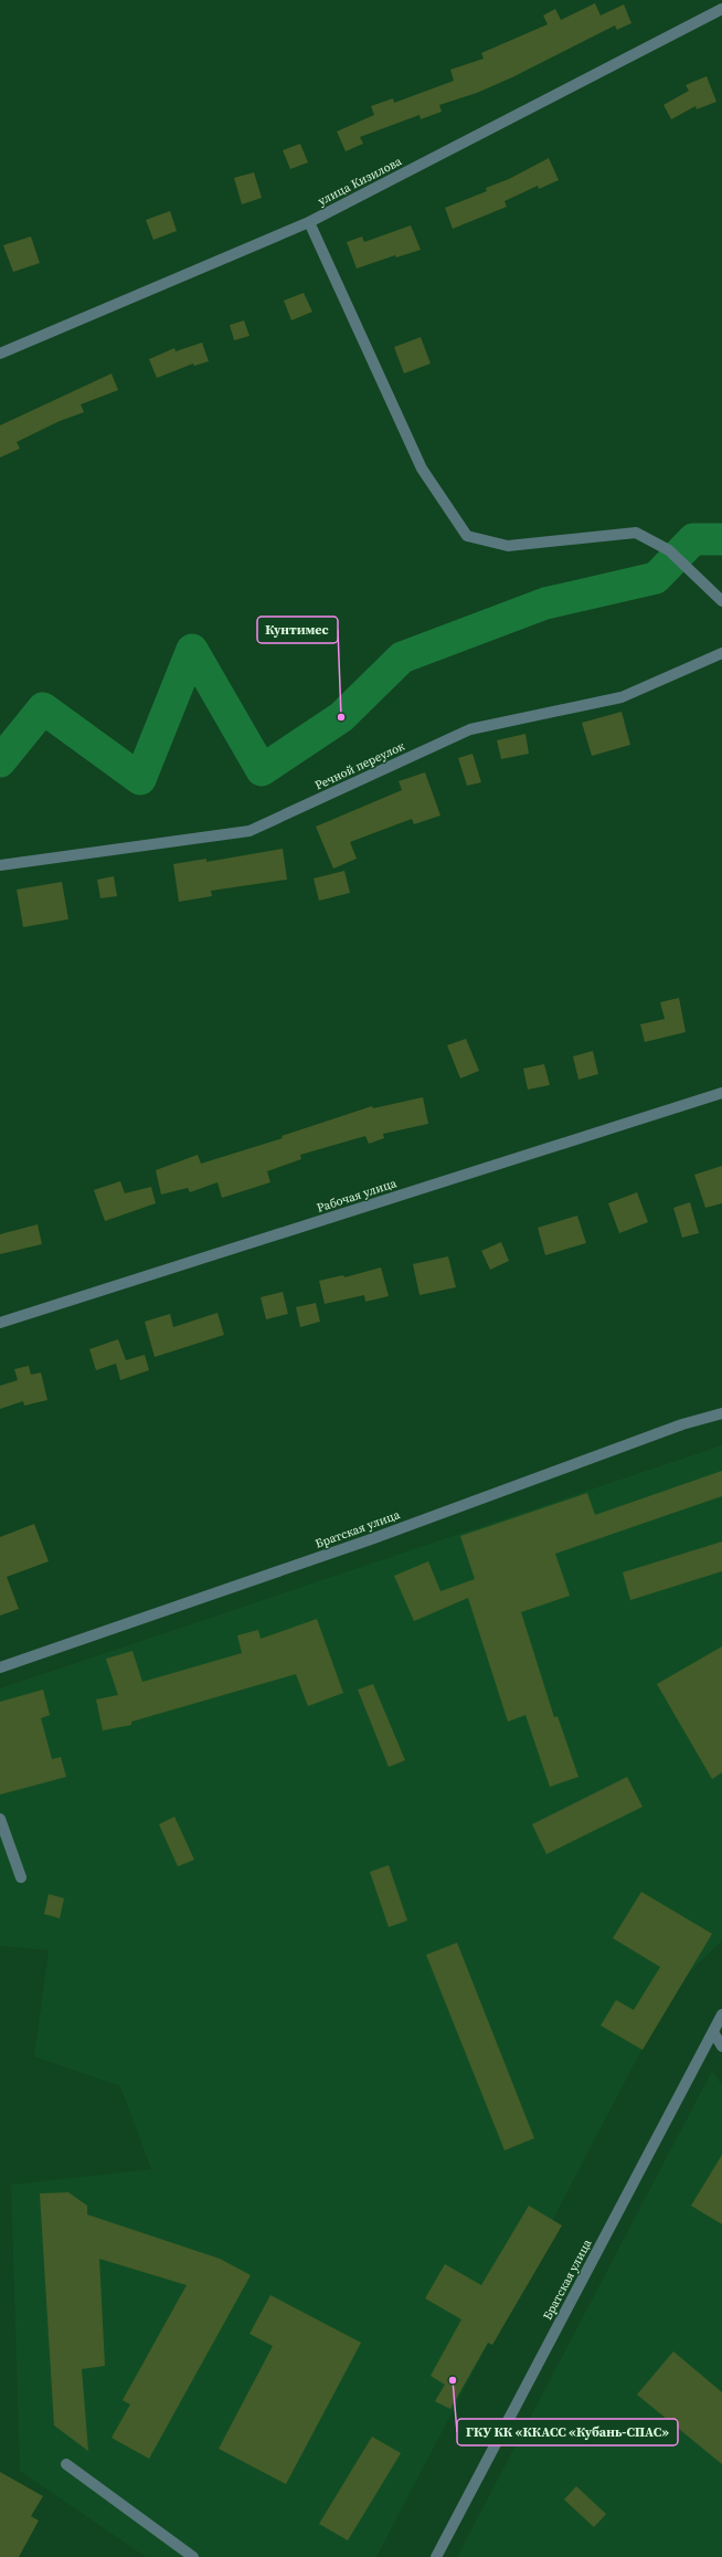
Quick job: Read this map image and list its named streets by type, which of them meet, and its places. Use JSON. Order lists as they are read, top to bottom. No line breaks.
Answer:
{"streets":{"street":["улица Кизилова","Речной переулок","Рабочая улица","Братская улица"]},"places":["Кунтимес","ГКУ КК «ККАСС «Кубань-СПАС»"]}
